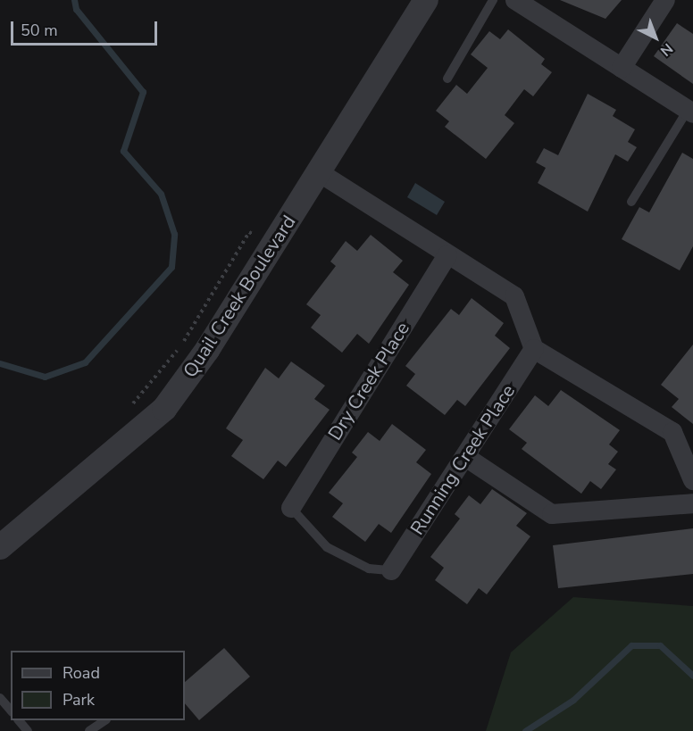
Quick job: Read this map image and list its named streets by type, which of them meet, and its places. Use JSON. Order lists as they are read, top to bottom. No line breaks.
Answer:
{"streets":{"street":["Quail Creek Boulevard","Dry Creek Place","Running Creek Place"]},"legend":["Road","Park"],"scale_bar":"50 m","north":"bottom right"}
